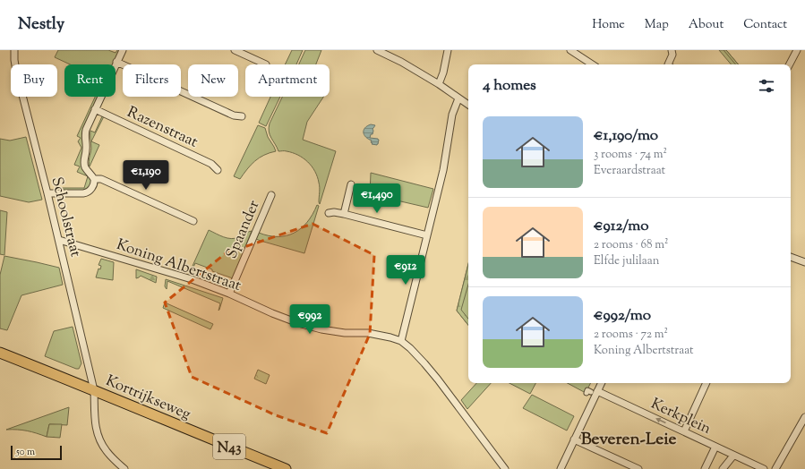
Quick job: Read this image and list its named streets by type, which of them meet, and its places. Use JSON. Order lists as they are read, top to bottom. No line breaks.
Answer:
{"streets":{"main road":["Kortrijkseweg","N43"],"street":["Razenstraat","Schoolstraat","Spaander","Koning Albertstraat","Kerkplein"]},"crossings":[["Schoolstraat","Koning Albertstraat"],["Schoolstraat","Kortrijkseweg"],["Spaander","Koning Albertstraat"]],"districts":["Beveren-Leie"],"scale_bar":"50 m","page":{"header":"Nestly","nav":["Home","Map","About","Contact"],"chip":["Buy","Rent","Filters","New","Apartment"],"heading":"4 homes","list":[{"name":"€1,190/mo","note":"3 rooms · 74 m² · Everaardstraat"},{"name":"€912/mo","note":"2 rooms · 68 m² · Elfde julilaan"},{"name":"€992/mo","note":"2 rooms · 72 m² · Koning Albertstraat"}],"price":["€1,190","€1,490","€912","€992"],"scale":"50 m"}}
